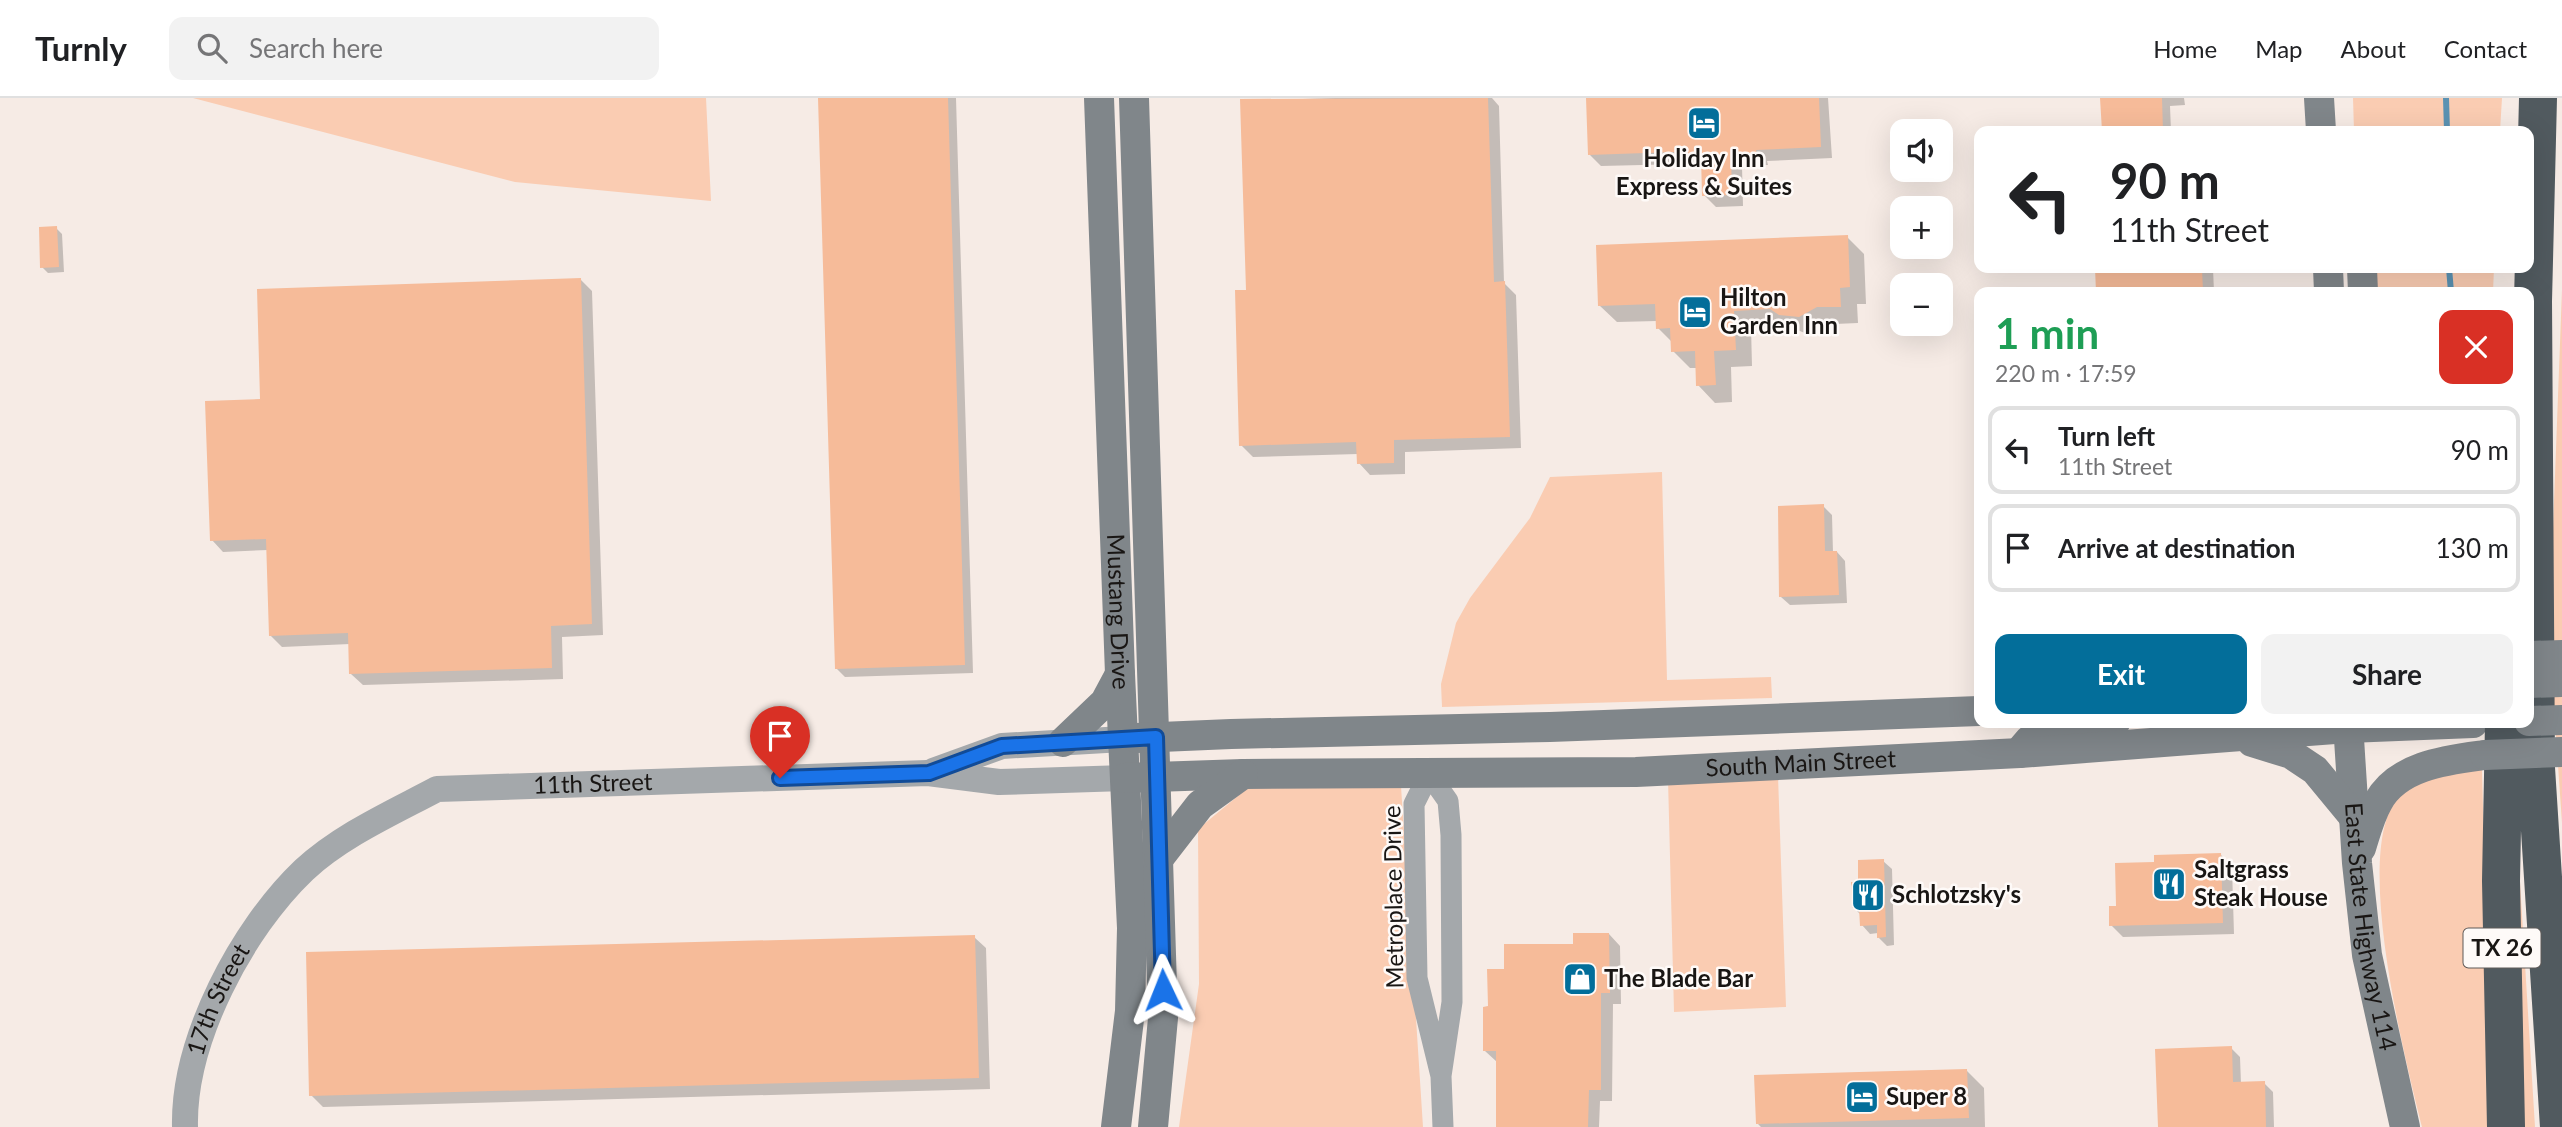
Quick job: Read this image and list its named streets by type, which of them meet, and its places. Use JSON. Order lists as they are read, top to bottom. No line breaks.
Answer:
{"streets":{"highway":["TX 26"],"main road":["Mustang Drive","South Main Street","East State Highway 114"],"street":["11th Street","Metroplace Drive","17th Street"]},"crossings":[["Mustang Drive","South Main Street"],["Mustang Drive","11th Street"],["South Main Street","11th Street"],["South Main Street","Metroplace Drive"],["11th Street","17th Street"]],"places":{"hotel":["Holiday Inn Express & Suites","Hilton Garden Inn","Super 8"],"restaurant":["Saltgrass Steak House","Schlotzsky's"],"shop":["The Blade Bar"]},"page":{"header":"Turnly","search":"Search here","nav":["Home","Map","About","Contact"],"map_buttons":["+","−"],"turn":["90 m","11th Street"],"heading":["1 min","220 m · 17:59"],"list":[{"name":"Turn left","note":"11th Street","value":"90 m"},{"name":"Arrive at destination","value":"130 m"}],"buttons":["Exit","Share"]}}
